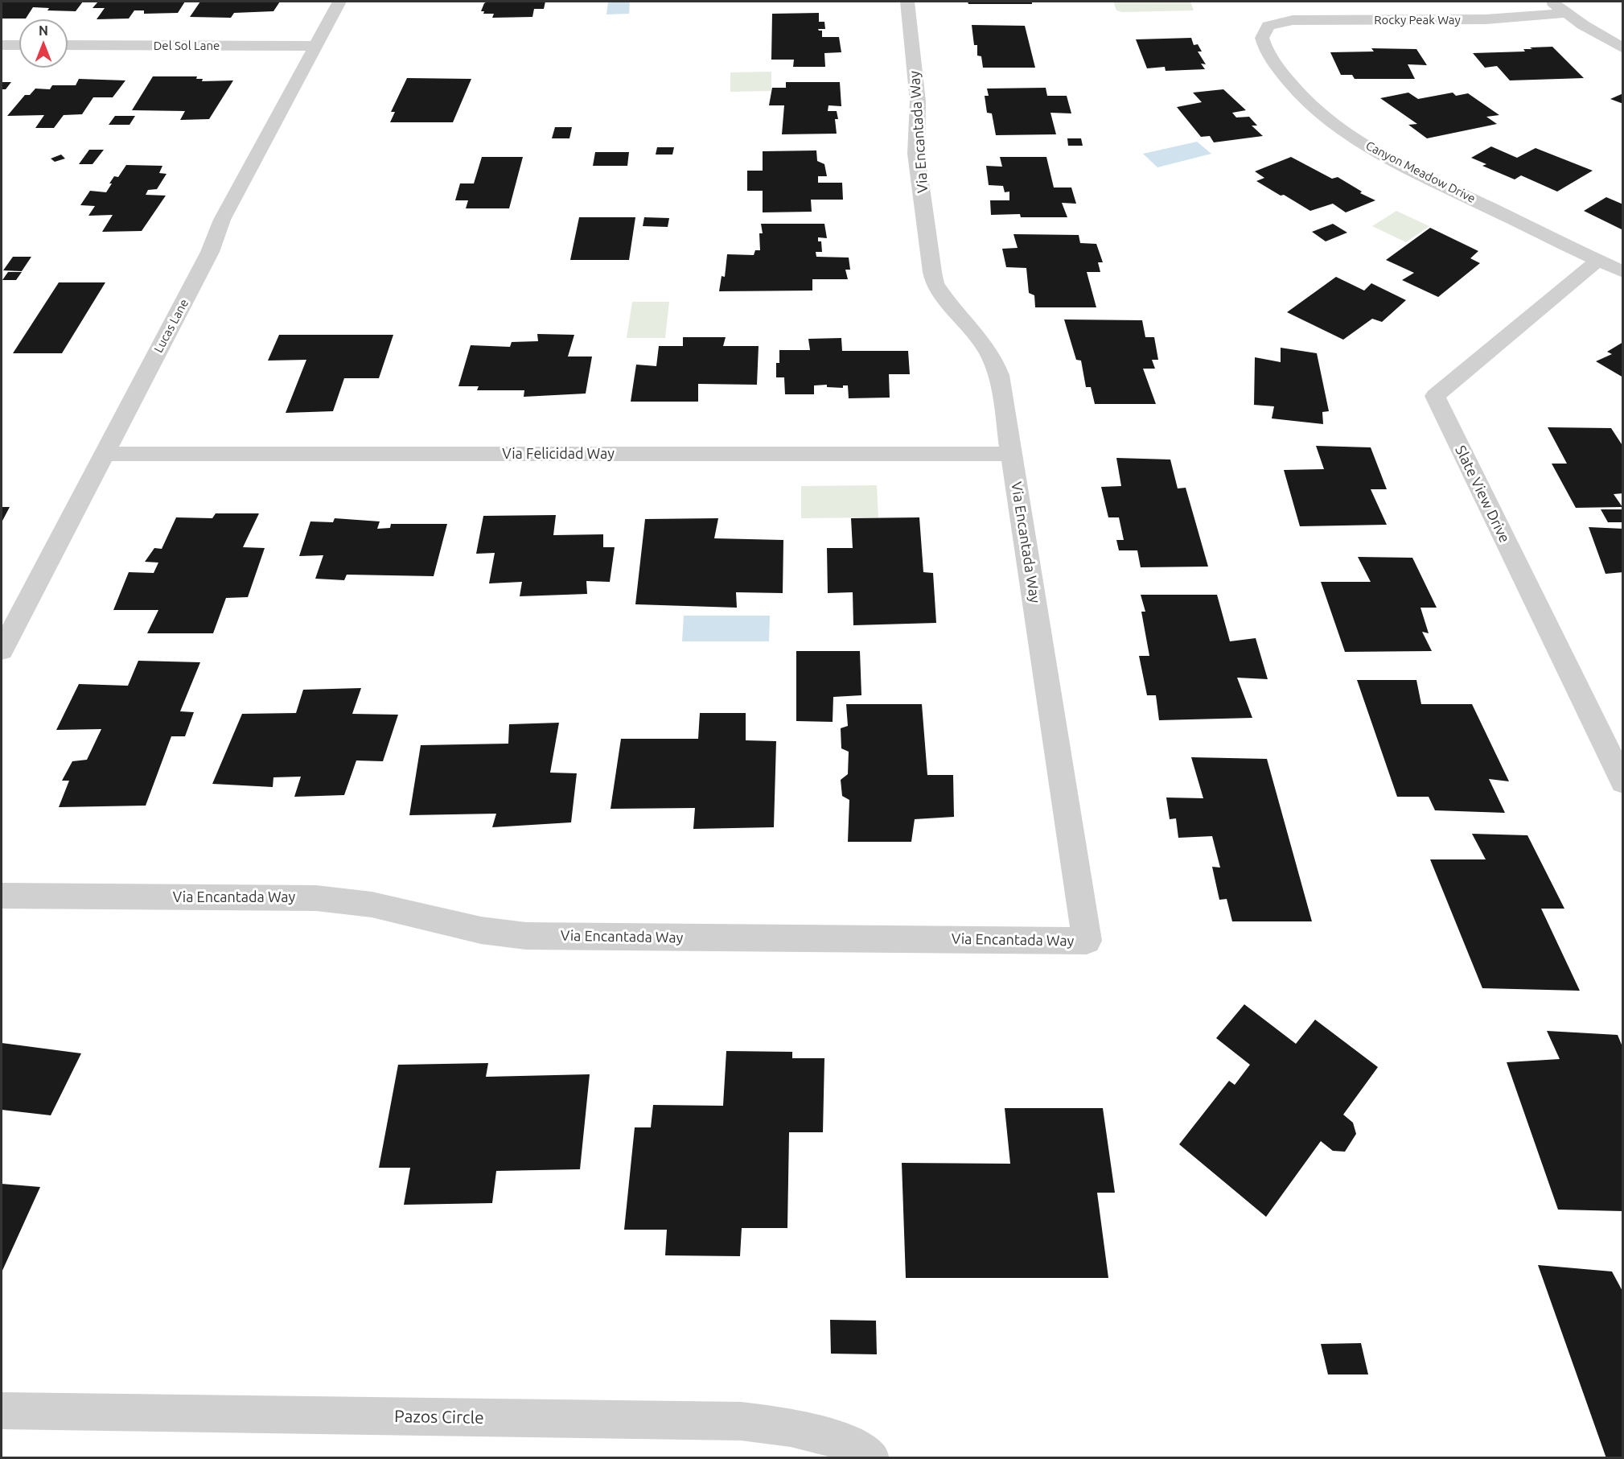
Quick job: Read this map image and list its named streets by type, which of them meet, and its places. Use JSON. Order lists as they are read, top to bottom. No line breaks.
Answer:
{"streets":{"street":["Rocky Peak Way","Del Sol Lane","Via Encantada Way","Canyon Meadow Drive","Lucas Lane","Via Felicidad Way","Slate View Drive","Pazos Circle"]},"crossings":[["Rocky Peak Way","Canyon Meadow Drive"],["Del Sol Lane","Lucas Lane"],["Via Encantada Way","Via Felicidad Way"],["Canyon Meadow Drive","Slate View Drive"],["Lucas Lane","Via Felicidad Way"]],"north":"top"}
